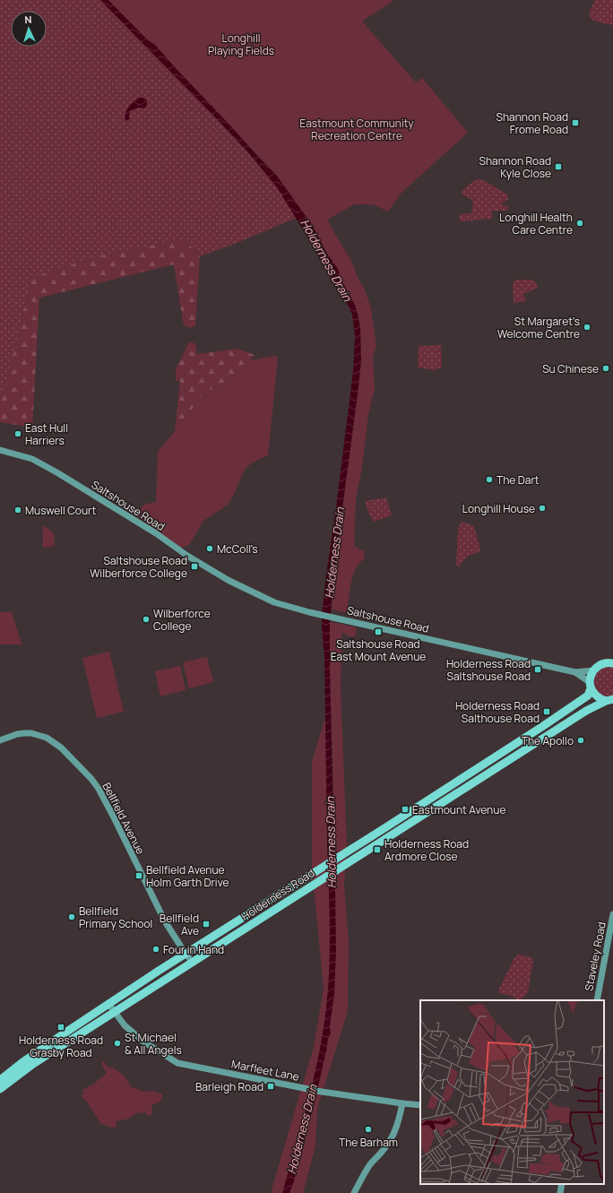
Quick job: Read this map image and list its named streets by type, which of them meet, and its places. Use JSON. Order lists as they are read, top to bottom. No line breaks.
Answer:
{"streets":{"highway":["Holderness Road"],"street":["Saltshouse Road","Bellfield Avenue","Staveley Road","Marfleet Lane"]},"crossings":[["Saltshouse Road","Holderness Road"],["Bellfield Avenue","Holderness Road"],["Holderness Road","Marfleet Lane"]],"water":["Holderness Drain"],"parks":["Longhill Playing Fields","Eastmount Community Recreation Centre"],"places":{"transit":["Shannon Road Frome Road","Shannon Road Kyle Close","Saltshouse Road Wilberforce College","Saltshouse Road East Mount Avenue","Holderness Road Saltshouse Road","Holderness Road Salthouse Road","Eastmount Avenue","Holderness Road Ardmore Close","Bellfield Avenue Holm Garth Drive","Bellfield Ave","Holderness Road Grasby Road","Barleigh Road"],"other":["Longhill Health Care Centre","St Margaret's Welcome Centre","Su Chinese","East Hull Harriers","The Dart","Longhill House","Muswell Court","McColl's","Wilberforce College","The Apollo","Bellfield Primary School","Four in Hand","St Michael & All Angels","The Barham"]},"north":"top"}
